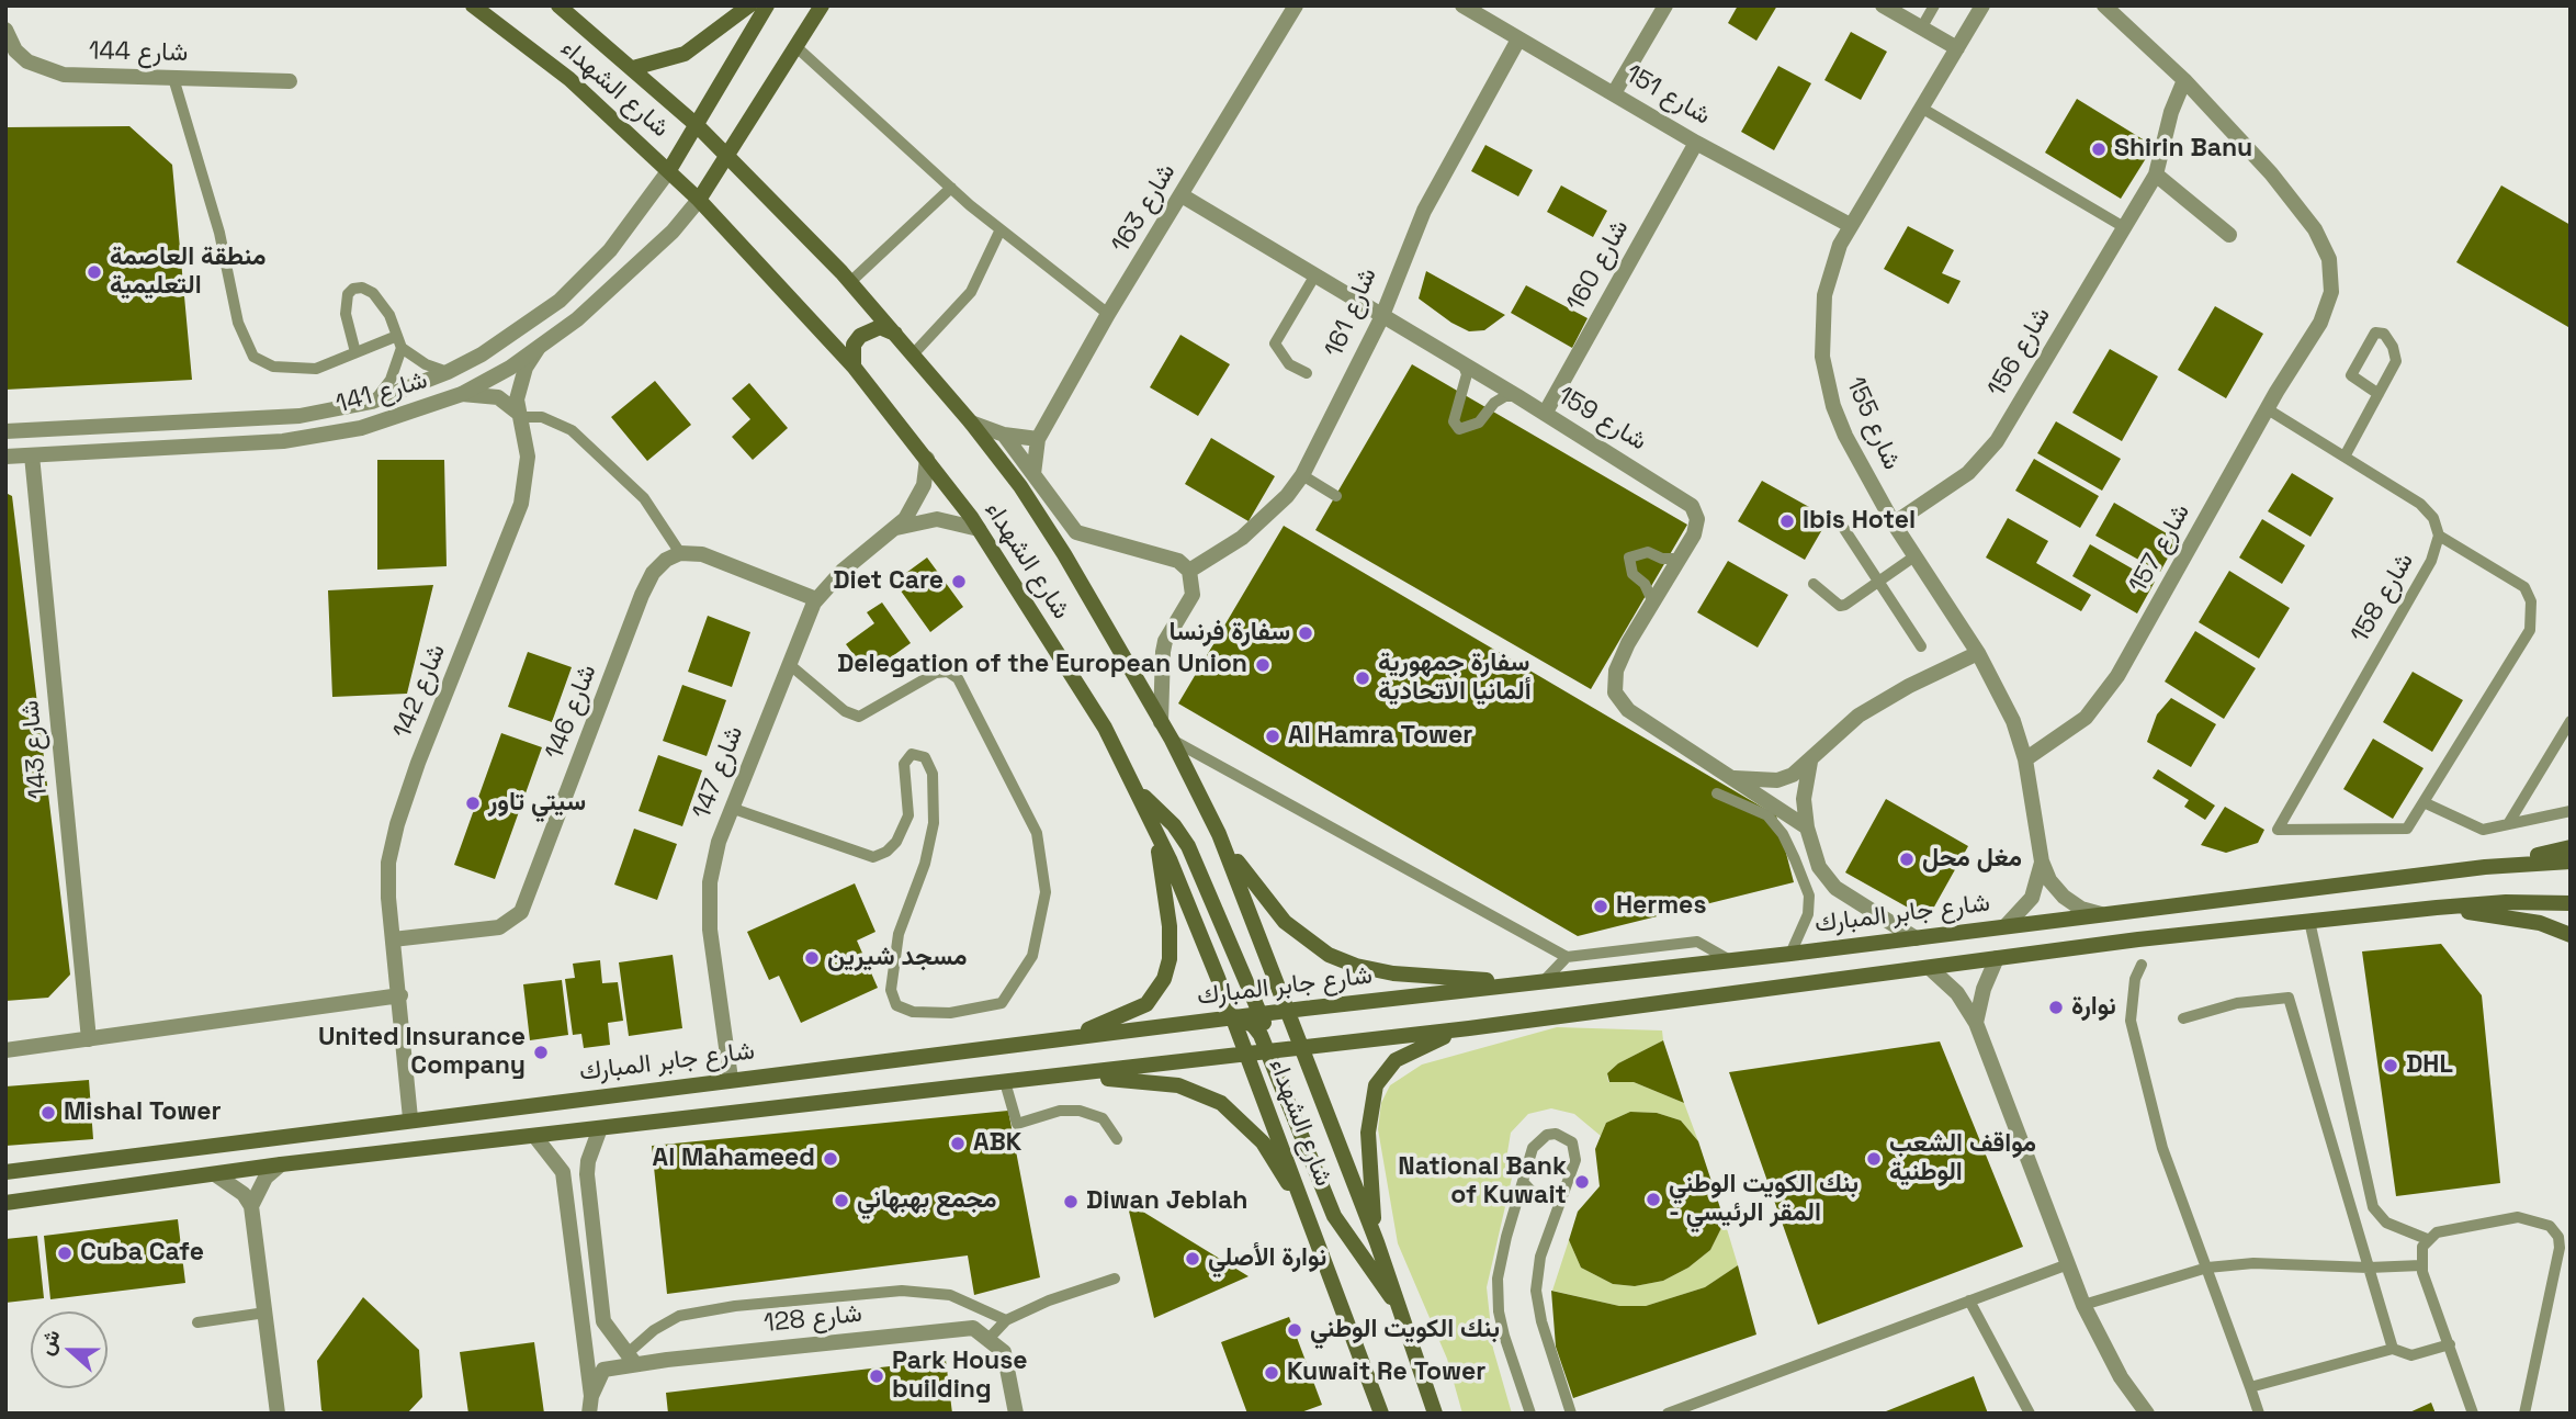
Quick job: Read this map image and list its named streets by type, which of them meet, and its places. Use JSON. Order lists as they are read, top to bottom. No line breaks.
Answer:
{"streets":{"main road":["شارع الشهداء","شارع جابر المبارك"],"street":["شارع 144","شارع 151","شارع 163","شارع 160","شارع 161","شارع 156","شارع 141","شارع 159","شارع 155","شارع 157","شارع 142","شارع 146","شارع 143","شارع 147","شارع 128"],"lane":["شارع 158"]},"crossings":[["شارع الشهداء","شارع 141"],["شارع الشهداء","شارع 147"],["شارع الشهداء","شارع جابر المبارك"],["شارع 151","شارع 160"],["شارع 151","شارع 161"],["شارع 151","شارع 155"],["شارع 163","شارع 159"],["شارع 160","شارع 159"],["شارع 161","شارع 159"],["شارع 156","شارع 155"],["شارع 156","شارع 157"],["شارع 141","شارع 142"],["شارع 141","شارع 143"],["شارع 159","شارع 155"],["شارع 159","شارع 157"],["شارع 159","شارع جابر المبارك"],["شارع 155","شارع 157"],["شارع 155","شارع جابر المبارك"],["شارع 157","شارع 158"],["شارع 157","شارع جابر المبارك"],["شارع 142","شارع 146"],["شارع 142","شارع جابر المبارك"],["شارع 147","شارع جابر المبارك"]],"places":["Shirin Banu","منطقة العاصمة التعليمية","Ibis Hotel","Diet Care","سفارة فرنسا","Delegation of the European Union","سفارة جمهورية ألمانيا الاتحادية","Al Hamra Tower","سيتي تاور","مغل محل","Hermes","مسجد شيرين","نوارة","United Insurance Company","DHL","Mishal Tower","ABK","Al Mahameed","مواقف الشعب الوطنية","National Bank of Kuwait","بنك الكويت الوطني - المقر الرئيسي","مجمع بهبهاني","Diwan Jeblah","Cuba Cafe","نوارة الأصلي","بنك الكويت الوطني","Kuwait Re Tower","Park House building"],"north":"left"}
